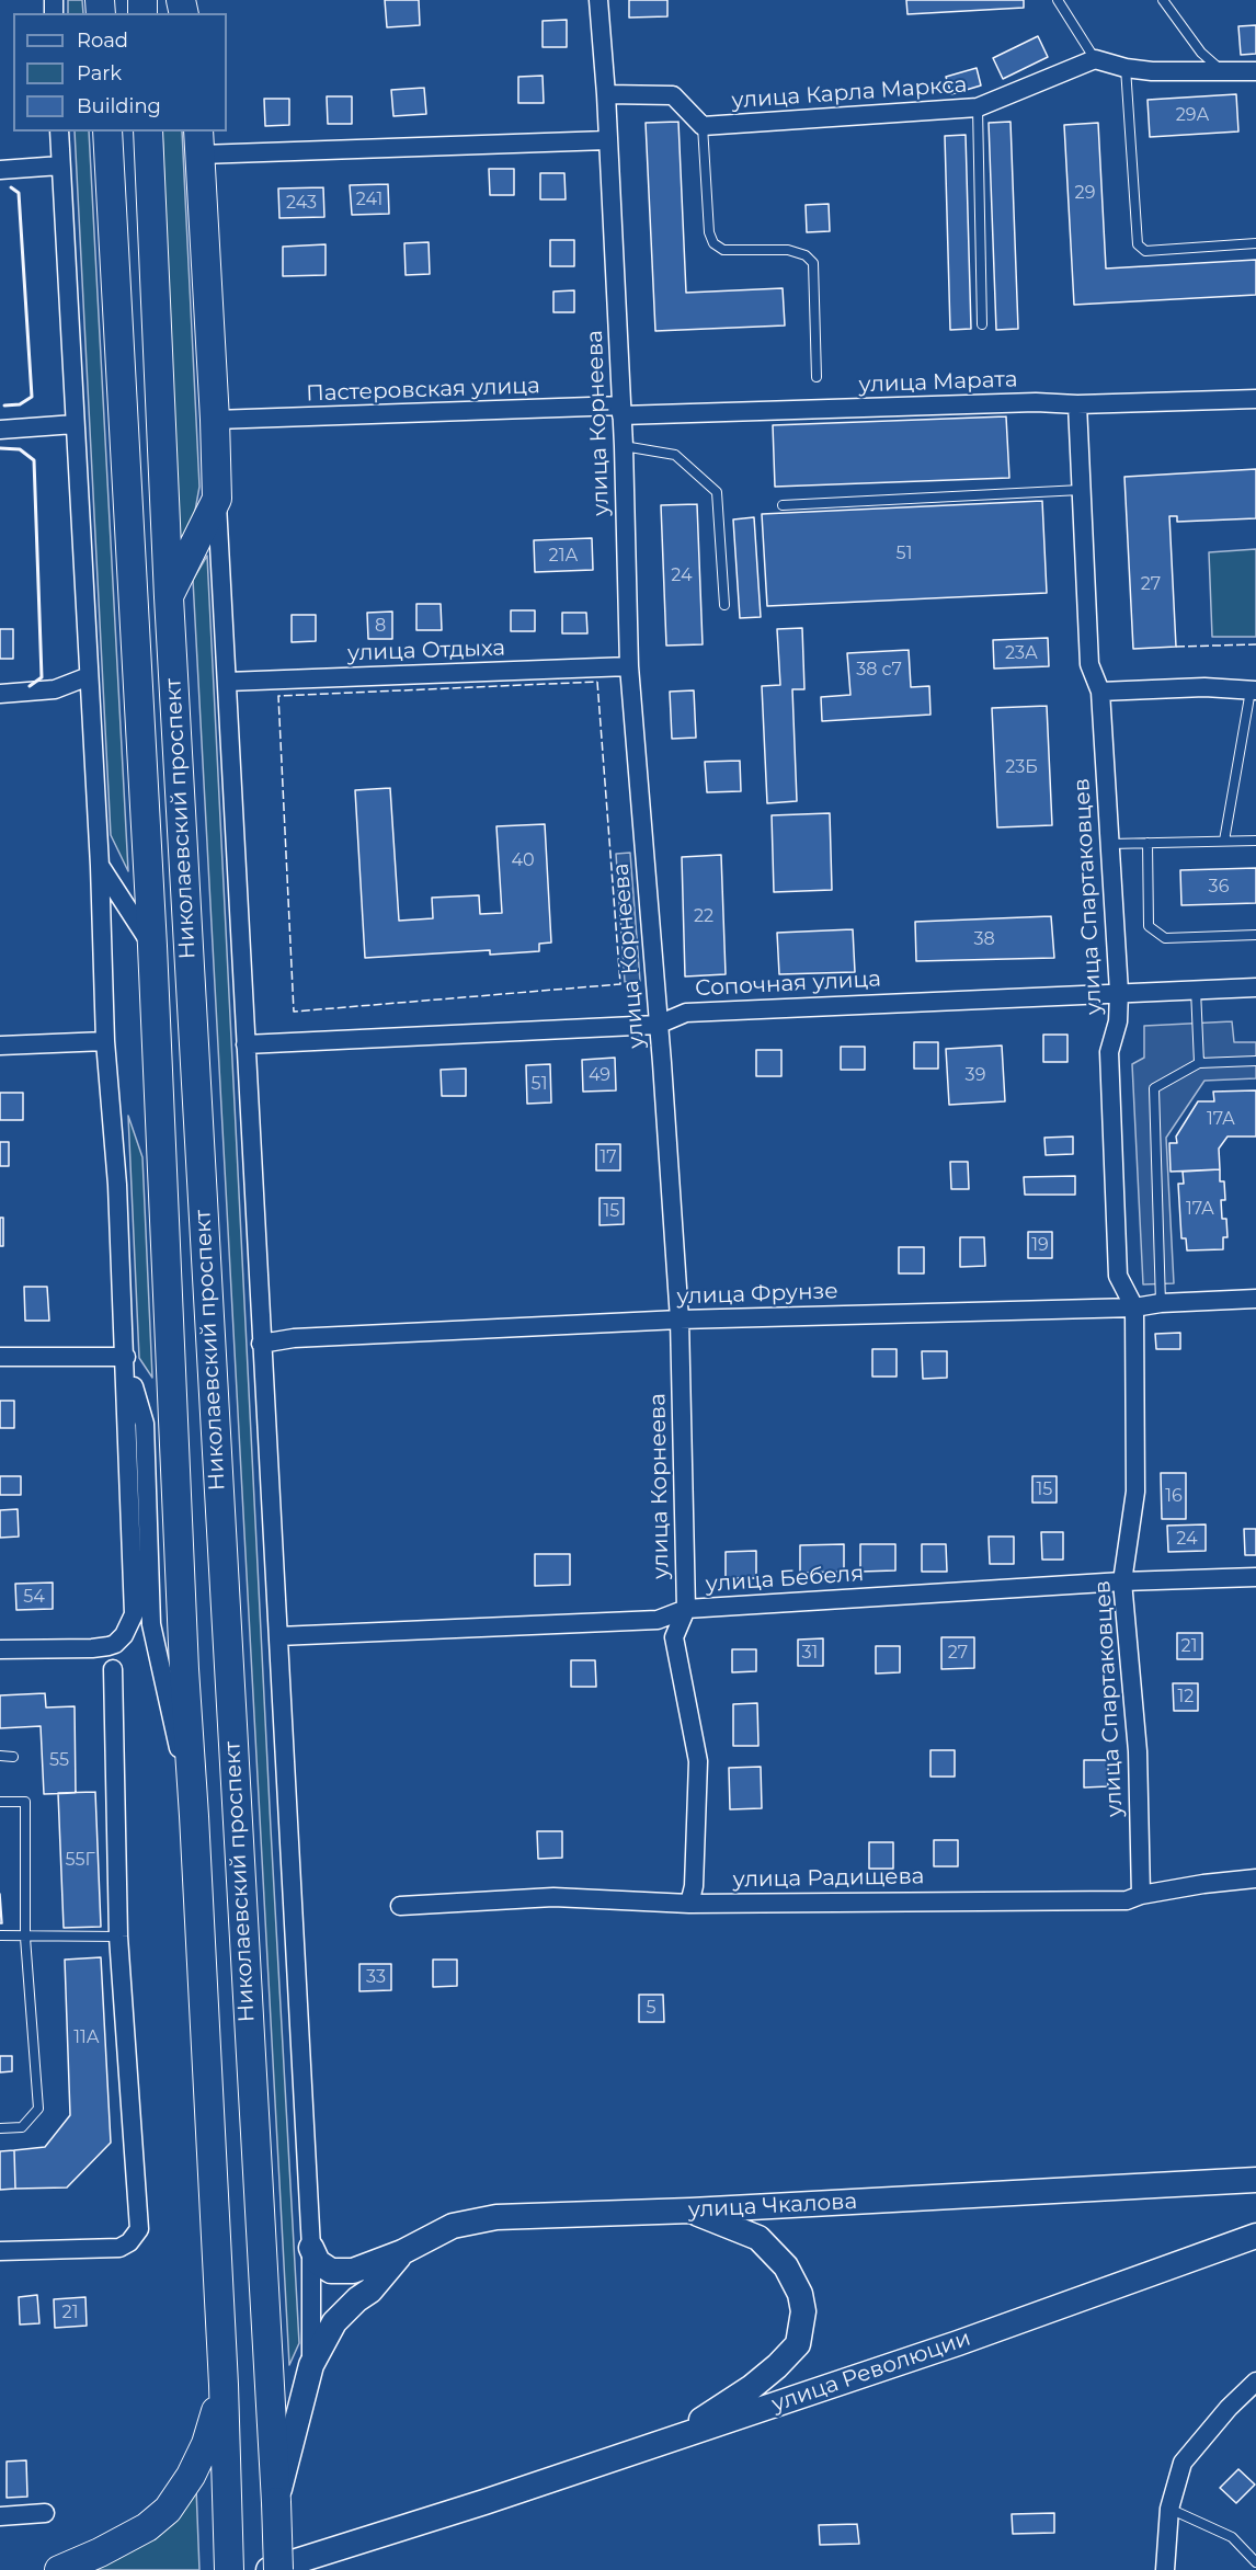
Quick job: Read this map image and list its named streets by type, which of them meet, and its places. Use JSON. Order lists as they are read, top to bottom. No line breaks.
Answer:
{"streets":{"main road":["Николаевский проспект","улица Чкалова","улица Революции"],"street":["улица Карла Маркса","улица Марата","Пастеровская улица","улица Корнеева","улица Отдыха","улица Спартаковцев","Сопочная улица","улица Фрунзе","улица Бебеля","улица Радищева"]},"crossings":[["улица Карла Маркса","улица Корнеева"],["улица Марата","Пастеровская улица"],["улица Марата","улица Корнеева"],["улица Марата","улица Спартаковцев"],["Пастеровская улица","улица Корнеева"],["улица Корнеева","улица Отдыха"],["улица Корнеева","Сопочная улица"],["улица Корнеева","улица Фрунзе"],["улица Корнеева","улица Бебеля"],["улица Корнеева","улица Радищева"],["улица Спартаковцев","Сопочная улица"],["улица Спартаковцев","улица Фрунзе"],["улица Спартаковцев","улица Бебеля"],["улица Спартаковцев","улица Радищева"]],"house_numbers":["29А","29","241","243","51","21А","24","27","8","23А","38 с7","23Б","40","36","22","38","49","39","51","17А","17","17А","15","19","15","16","24","54","21","31","27","12","55","55Г","33","5","11А","21"],"legend":["Road","Park","Building"]}
